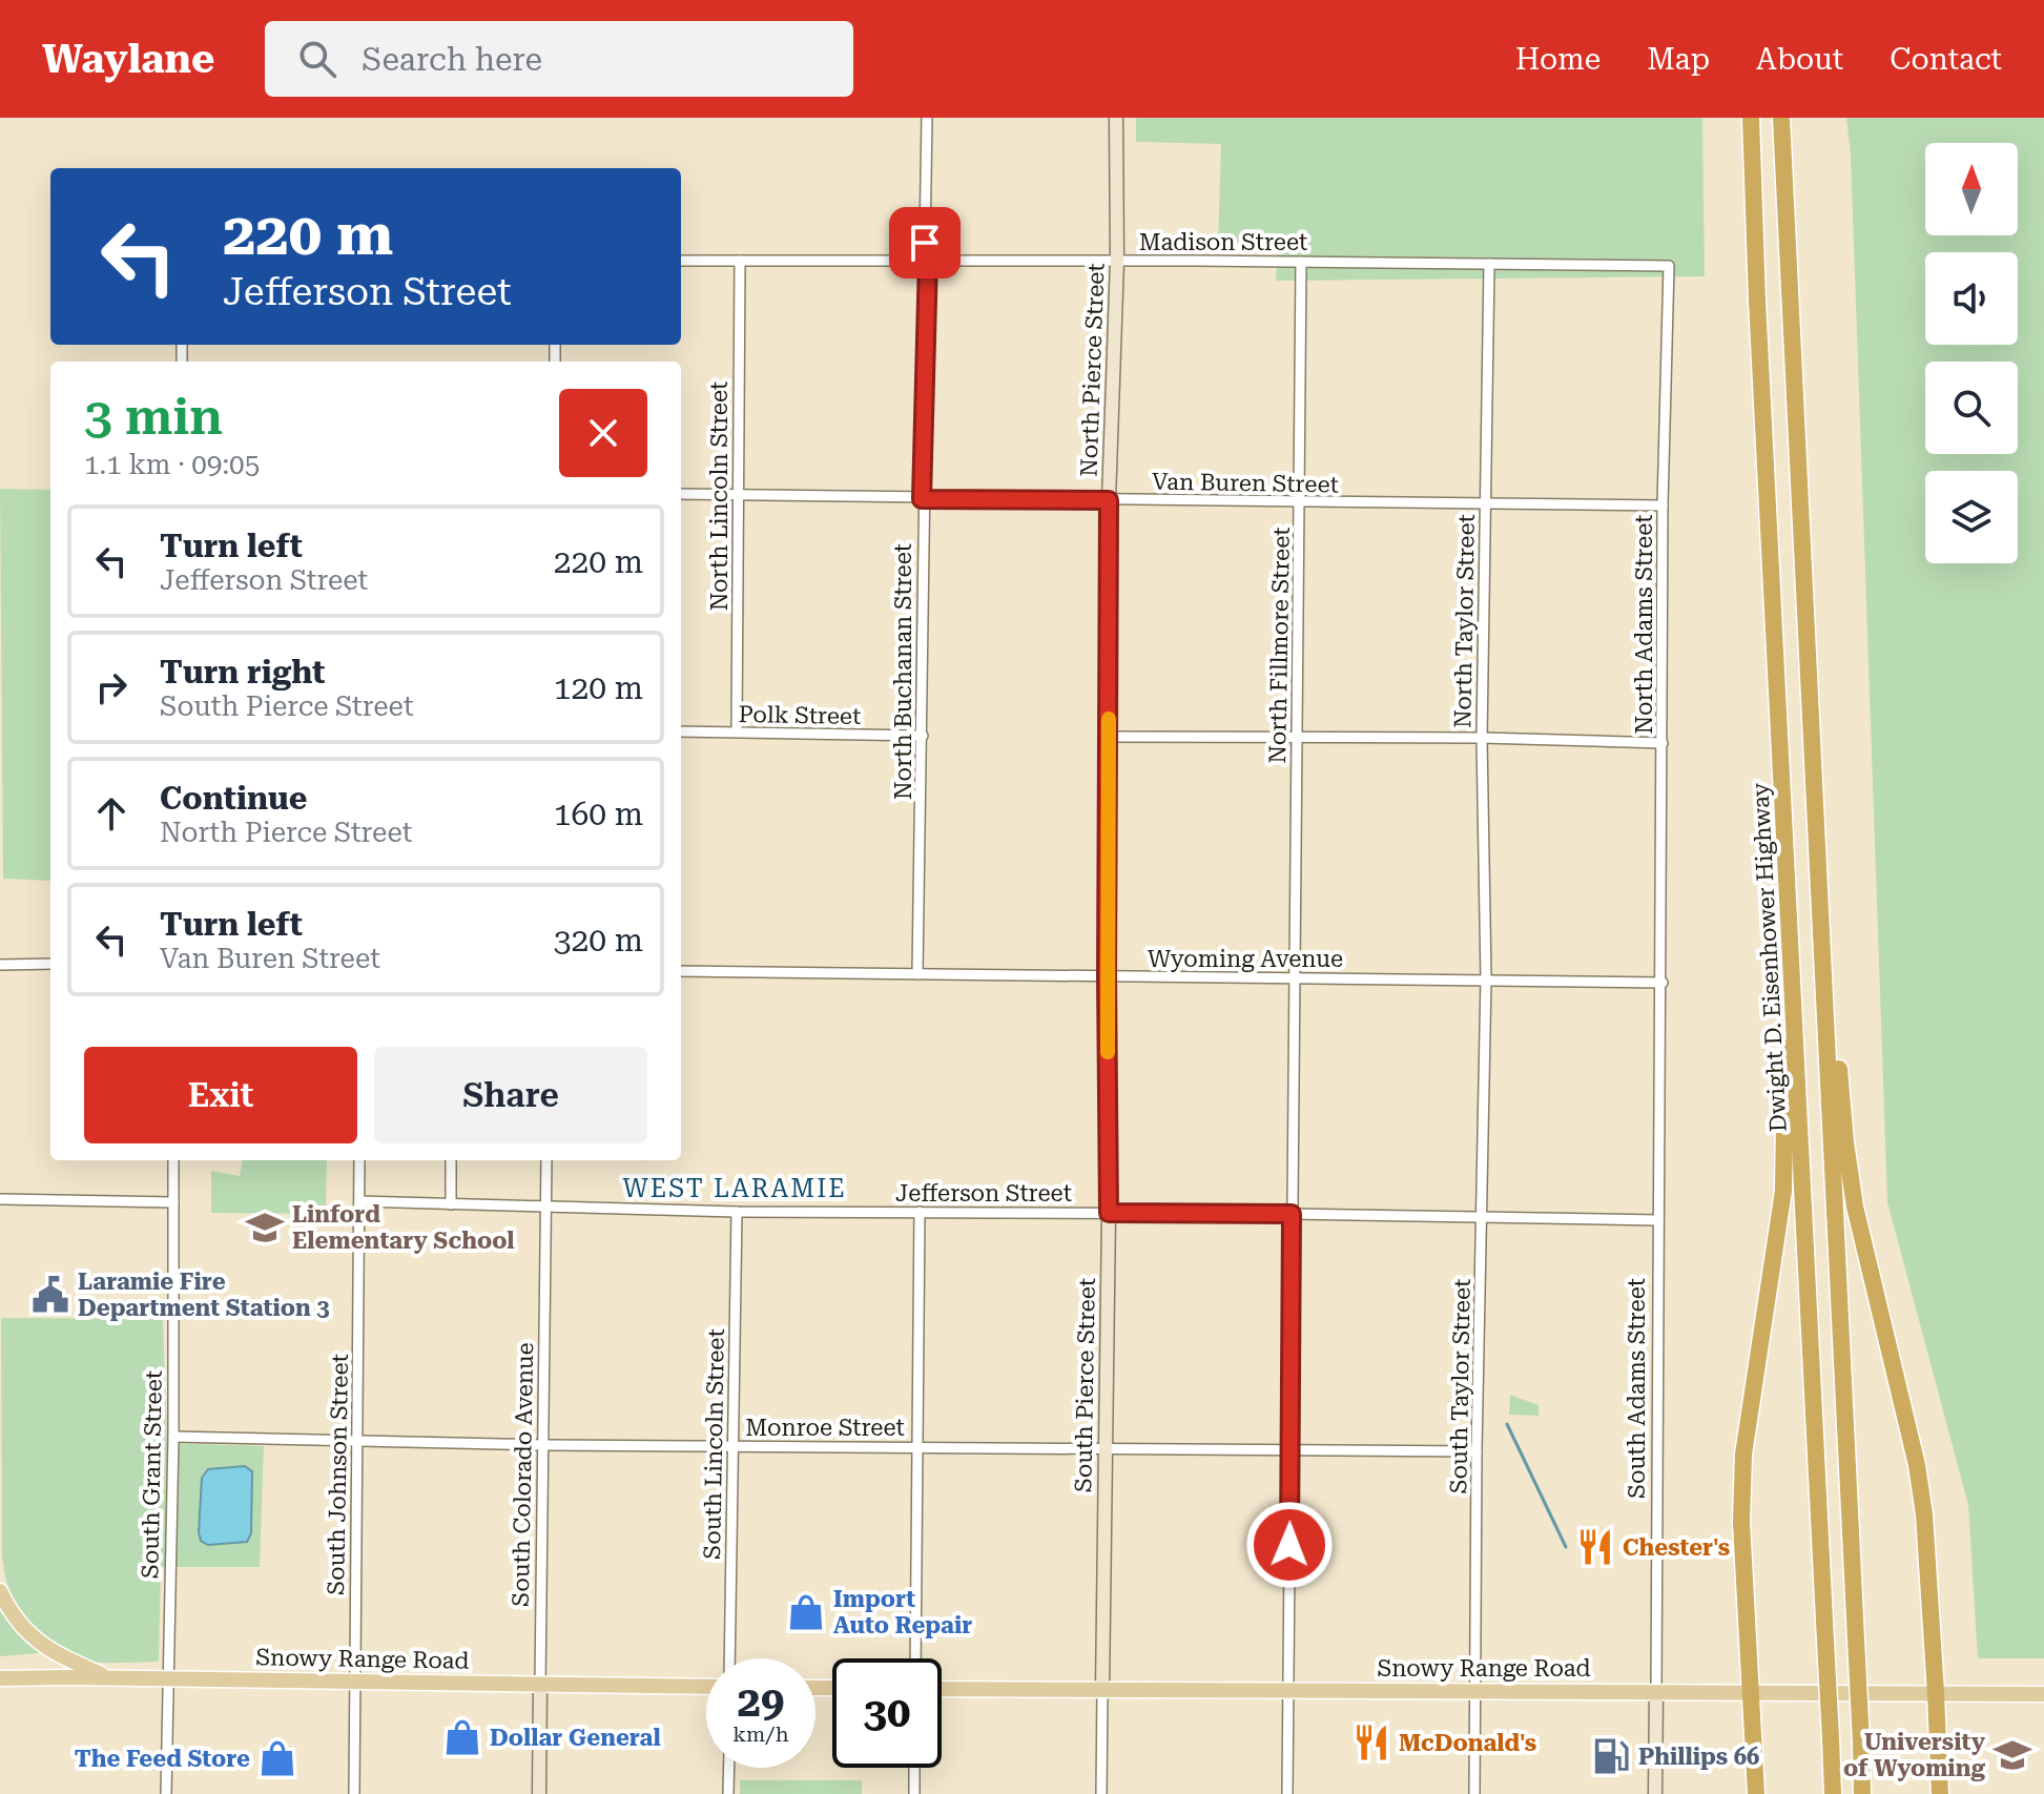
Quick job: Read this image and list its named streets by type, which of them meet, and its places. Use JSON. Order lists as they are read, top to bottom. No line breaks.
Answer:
{"streets":{"highway":["Dwight D. Eisenhower Highway"],"main road":["North Pierce Street","South Pierce Street","South Adams Street","South Colorado Avenue","Snowy Range Road"],"street":["Madison Street","Van Buren Street","North Lincoln Street","North Taylor Street","North Adams Street","North Fillmore Street","North Buchanan Street","Polk Street","Wyoming Avenue","Jefferson Street","South Taylor Street","Monroe Street","South Lincoln Street","South Grant Street","South Johnson Street"]},"crossings":[["Madison Street","North Pierce Street"],["Madison Street","North Lincoln Street"],["Madison Street","North Taylor Street"],["Madison Street","North Adams Street"],["Madison Street","North Fillmore Street"],["Madison Street","North Buchanan Street"],["North Pierce Street","Van Buren Street"],["North Pierce Street","Wyoming Avenue"],["North Pierce Street","South Pierce Street"],["Van Buren Street","North Lincoln Street"],["Van Buren Street","North Taylor Street"],["Van Buren Street","North Adams Street"],["Van Buren Street","North Fillmore Street"],["Van Buren Street","North Buchanan Street"],["North Lincoln Street","Polk Street"],["North Taylor Street","Wyoming Avenue"],["North Taylor Street","South Taylor Street"],["North Adams Street","Wyoming Avenue"],["North Adams Street","South Adams Street"],["North Fillmore Street","Wyoming Avenue"],["North Fillmore Street","Jefferson Street"],["North Fillmore Street","Monroe Street"],["North Fillmore Street","Snowy Range Road"],["North Buchanan Street","Polk Street"],["North Buchanan Street","Wyoming Avenue"],["Wyoming Avenue","South Pierce Street"],["Wyoming Avenue","South Taylor Street"],["Wyoming Avenue","South Adams Street"],["Jefferson Street","South Pierce Street"],["Jefferson Street","South Taylor Street"],["Jefferson Street","South Adams Street"],["Jefferson Street","South Lincoln Street"],["Jefferson Street","South Johnson Street"],["Jefferson Street","South Colorado Avenue"],["South Pierce Street","Monroe Street"],["South Pierce Street","Snowy Range Road"],["South Taylor Street","Monroe Street"],["South Taylor Street","Snowy Range Road"],["South Adams Street","Snowy Range Road"],["Monroe Street","South Lincoln Street"],["Monroe Street","South Grant Street"],["Monroe Street","South Johnson Street"],["Monroe Street","South Colorado Avenue"],["South Grant Street","Snowy Range Road"],["South Johnson Street","Snowy Range Road"],["South Colorado Avenue","Snowy Range Road"]],"districts":["WEST LARAMIE"],"places":{"school or university":["Linford Elementary School","University of Wyoming"],"public building":["Laramie Fire Department Station 3"],"restaurant":["Chester's","McDonald's"],"shop":["Import Auto Repair","Dollar General","The Feed Store"],"fuel station":["Phillips 66"]},"north":"top","page":{"header":"Waylane","search":"Search here","nav":["Home","Map","About","Contact"],"turn":["220 m","Jefferson Street"],"heading":["3 min","1.1 km · 09:05"],"list":[{"name":"Turn left","note":"Jefferson Street","value":"220 m"},{"name":"Turn right","note":"South Pierce Street","value":"120 m"},{"name":"Continue","note":"North Pierce Street","value":"160 m"},{"name":"Turn left","note":"Van Buren Street","value":"320 m"}],"buttons":["Exit","Share"],"speed":"29 km/h","limit":"30"}}
